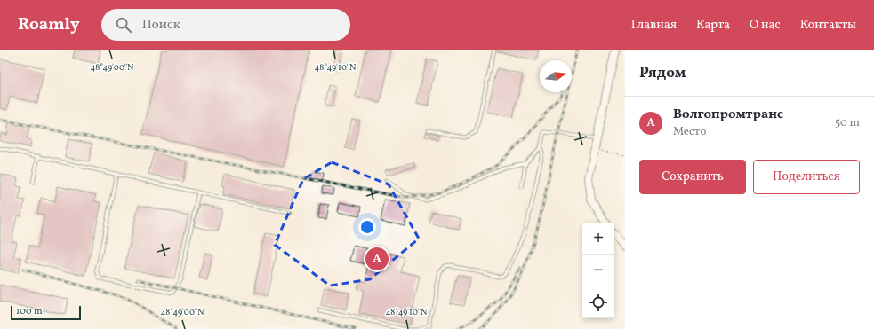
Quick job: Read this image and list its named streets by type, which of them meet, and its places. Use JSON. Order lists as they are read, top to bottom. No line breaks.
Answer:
{"scale_bar":"100 m","north":"right","page":{"header":"Roamly","search":"Поиск","nav":["Главная","Карта","О нас","Контакты"],"heading":"Рядом","list":[{"mark":"A","name":"Волгопромтранс","note":"Место","value":"50 m"}],"buttons":["Сохранить","Поделиться"],"map_buttons":["+","−"],"pins":"A","scale":"100 m"},"coordinates":["48°49'00\"N","48°49'10\"N"]}
